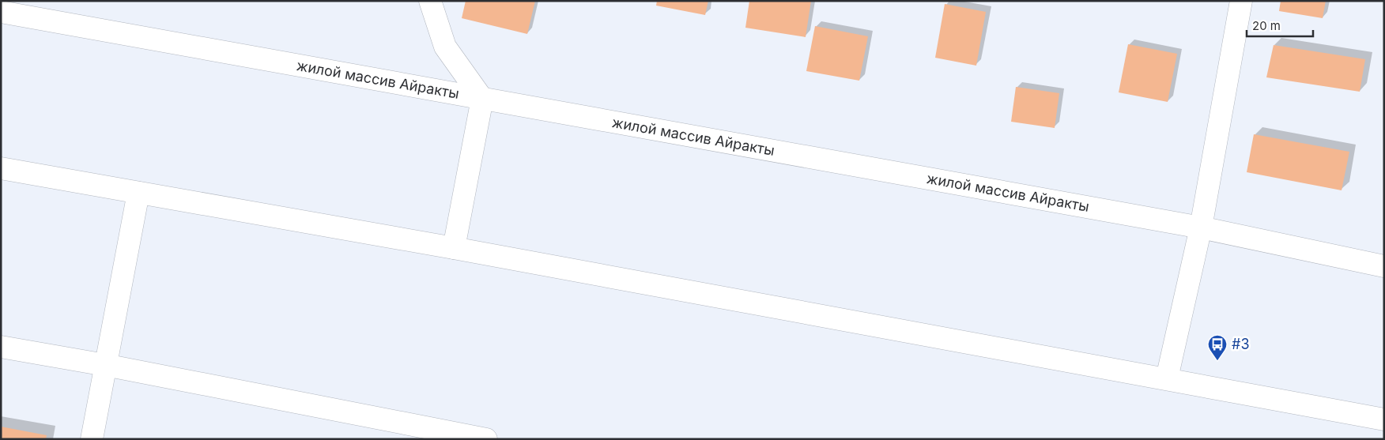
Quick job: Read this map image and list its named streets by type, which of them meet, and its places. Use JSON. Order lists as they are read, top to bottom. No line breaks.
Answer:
{"streets":{"street":["жилой массив Айракты"]},"places":{"bus stop":["#3"]},"scale_bar":"20 m"}
